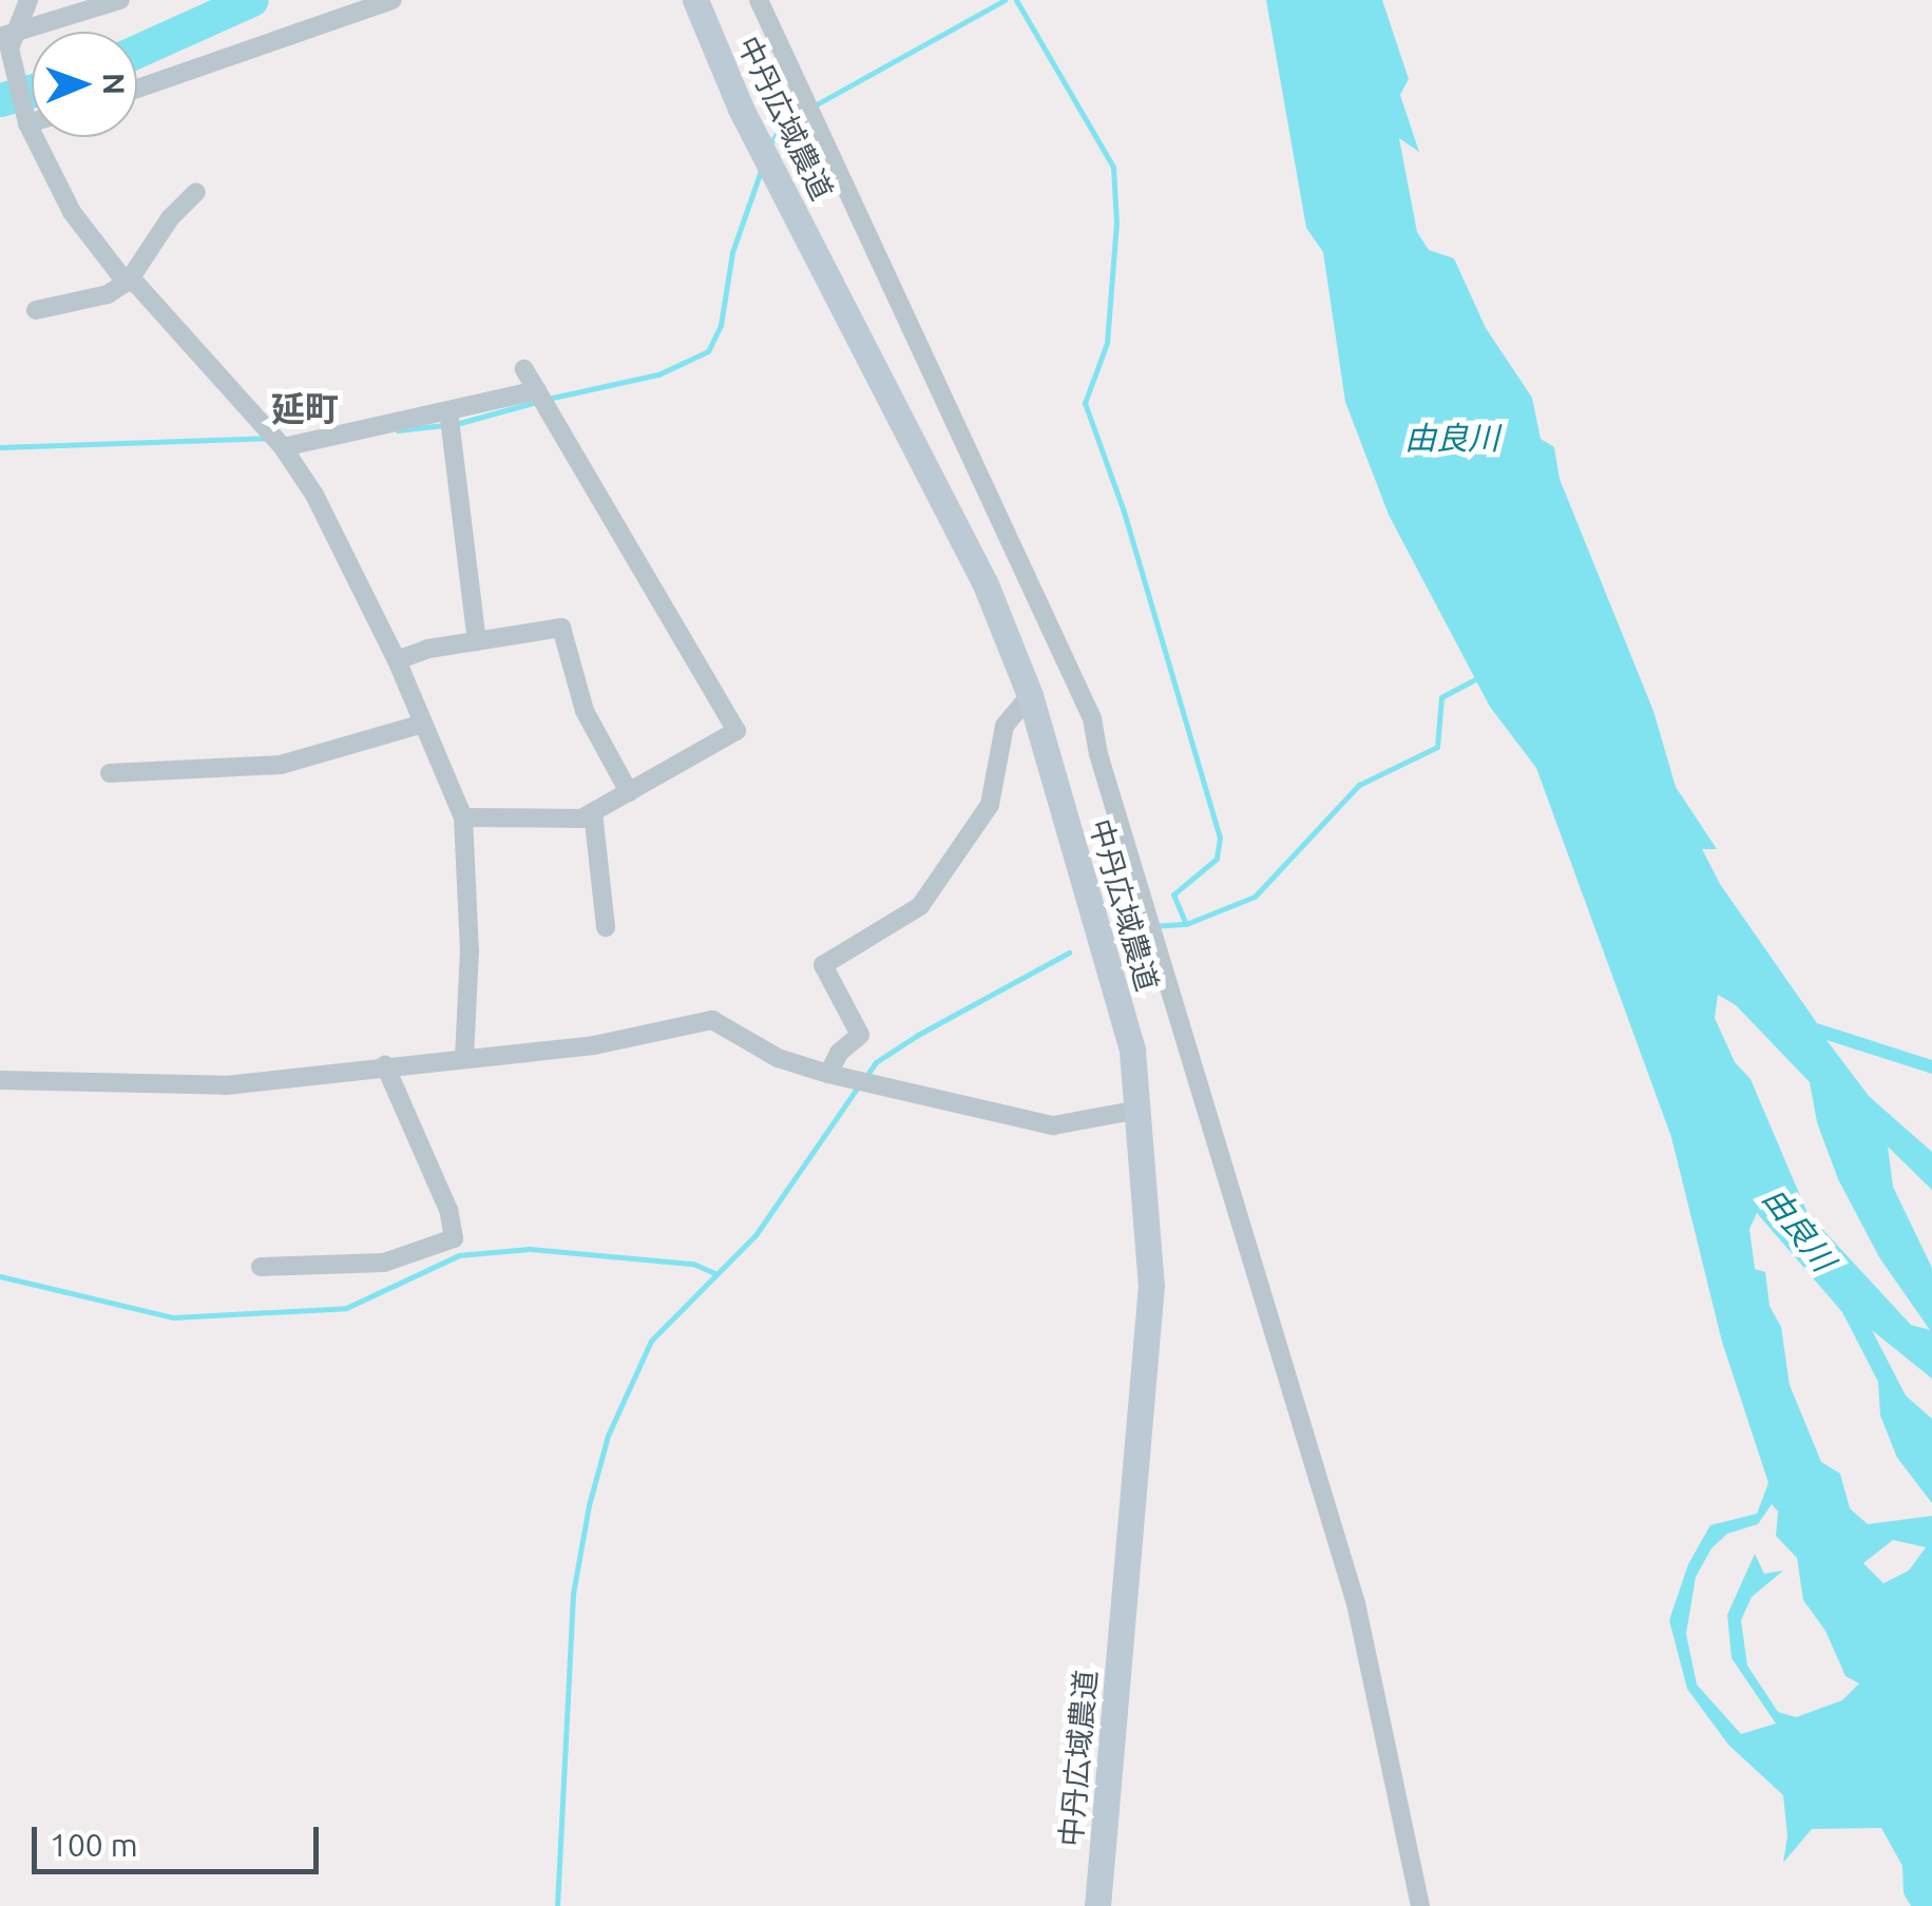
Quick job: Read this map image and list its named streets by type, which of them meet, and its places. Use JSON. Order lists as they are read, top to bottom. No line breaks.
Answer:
{"streets":{"street":["中丹広域農道"]},"districts":["延町"],"water":["由良川"],"scale_bar":"100 m","north":"right"}
